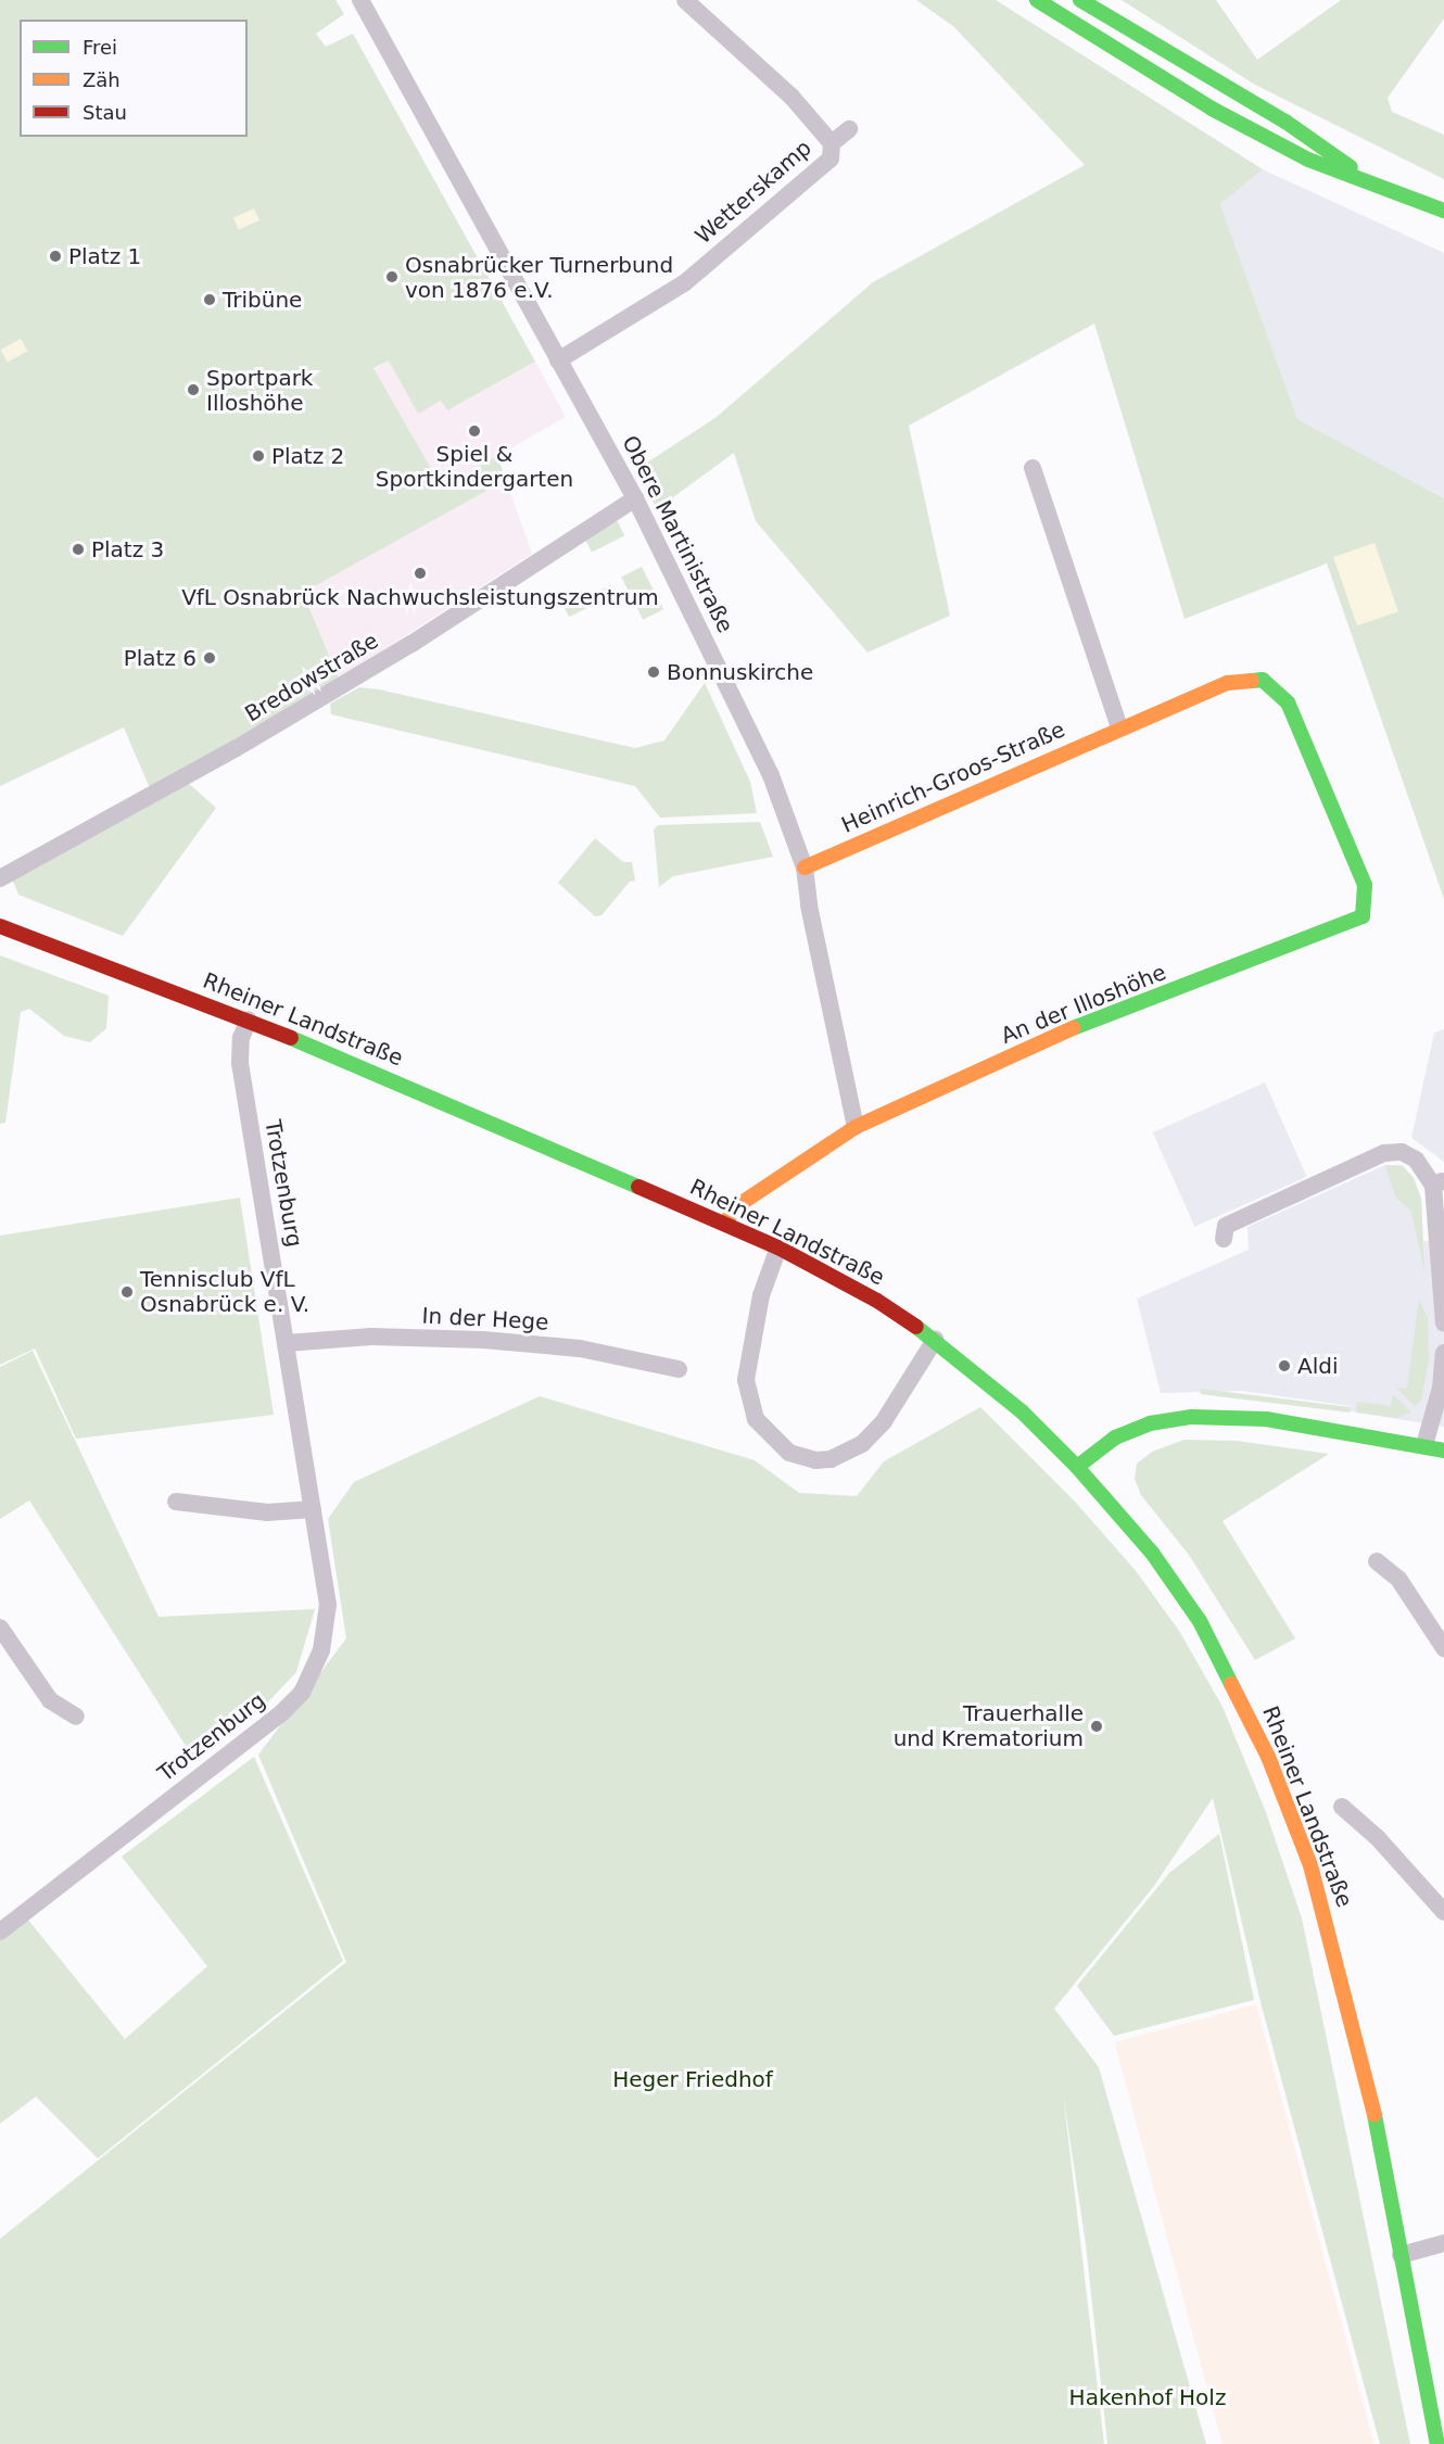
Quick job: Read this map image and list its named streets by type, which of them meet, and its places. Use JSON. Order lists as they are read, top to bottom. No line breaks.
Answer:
{"streets":{"street":["Wetterskamp","Obere Martinistraße","Bredowstraße","Heinrich-Groos-Straße","An der Illoshöhe","Rheiner Landstraße","Trotzenburg","In der Hege"]},"crossings":[["Wetterskamp","Obere Martinistraße"],["Obere Martinistraße","Bredowstraße"],["Obere Martinistraße","Heinrich-Groos-Straße"],["Obere Martinistraße","An der Illoshöhe"],["Heinrich-Groos-Straße","An der Illoshöhe"],["An der Illoshöhe","Rheiner Landstraße"],["Rheiner Landstraße","Trotzenburg"],["Trotzenburg","In der Hege"]],"parks":["Heger Friedhof","Hakenhof Holz"],"places":["Platz 1","Osnabrücker Turnerbund von 1876 e.V.","Tribüne","Sportpark Illoshöhe","Spiel & Sportkindergarten","Platz 2","Platz 3","VfL Osnabrück Nachwuchsleistungszentrum","Platz 6","Bonnuskirche","Tennisclub VfL Osnabrück e. V.","Aldi","Trauerhalle und Krematorium"],"legend":["Frei","Zäh","Stau"]}
